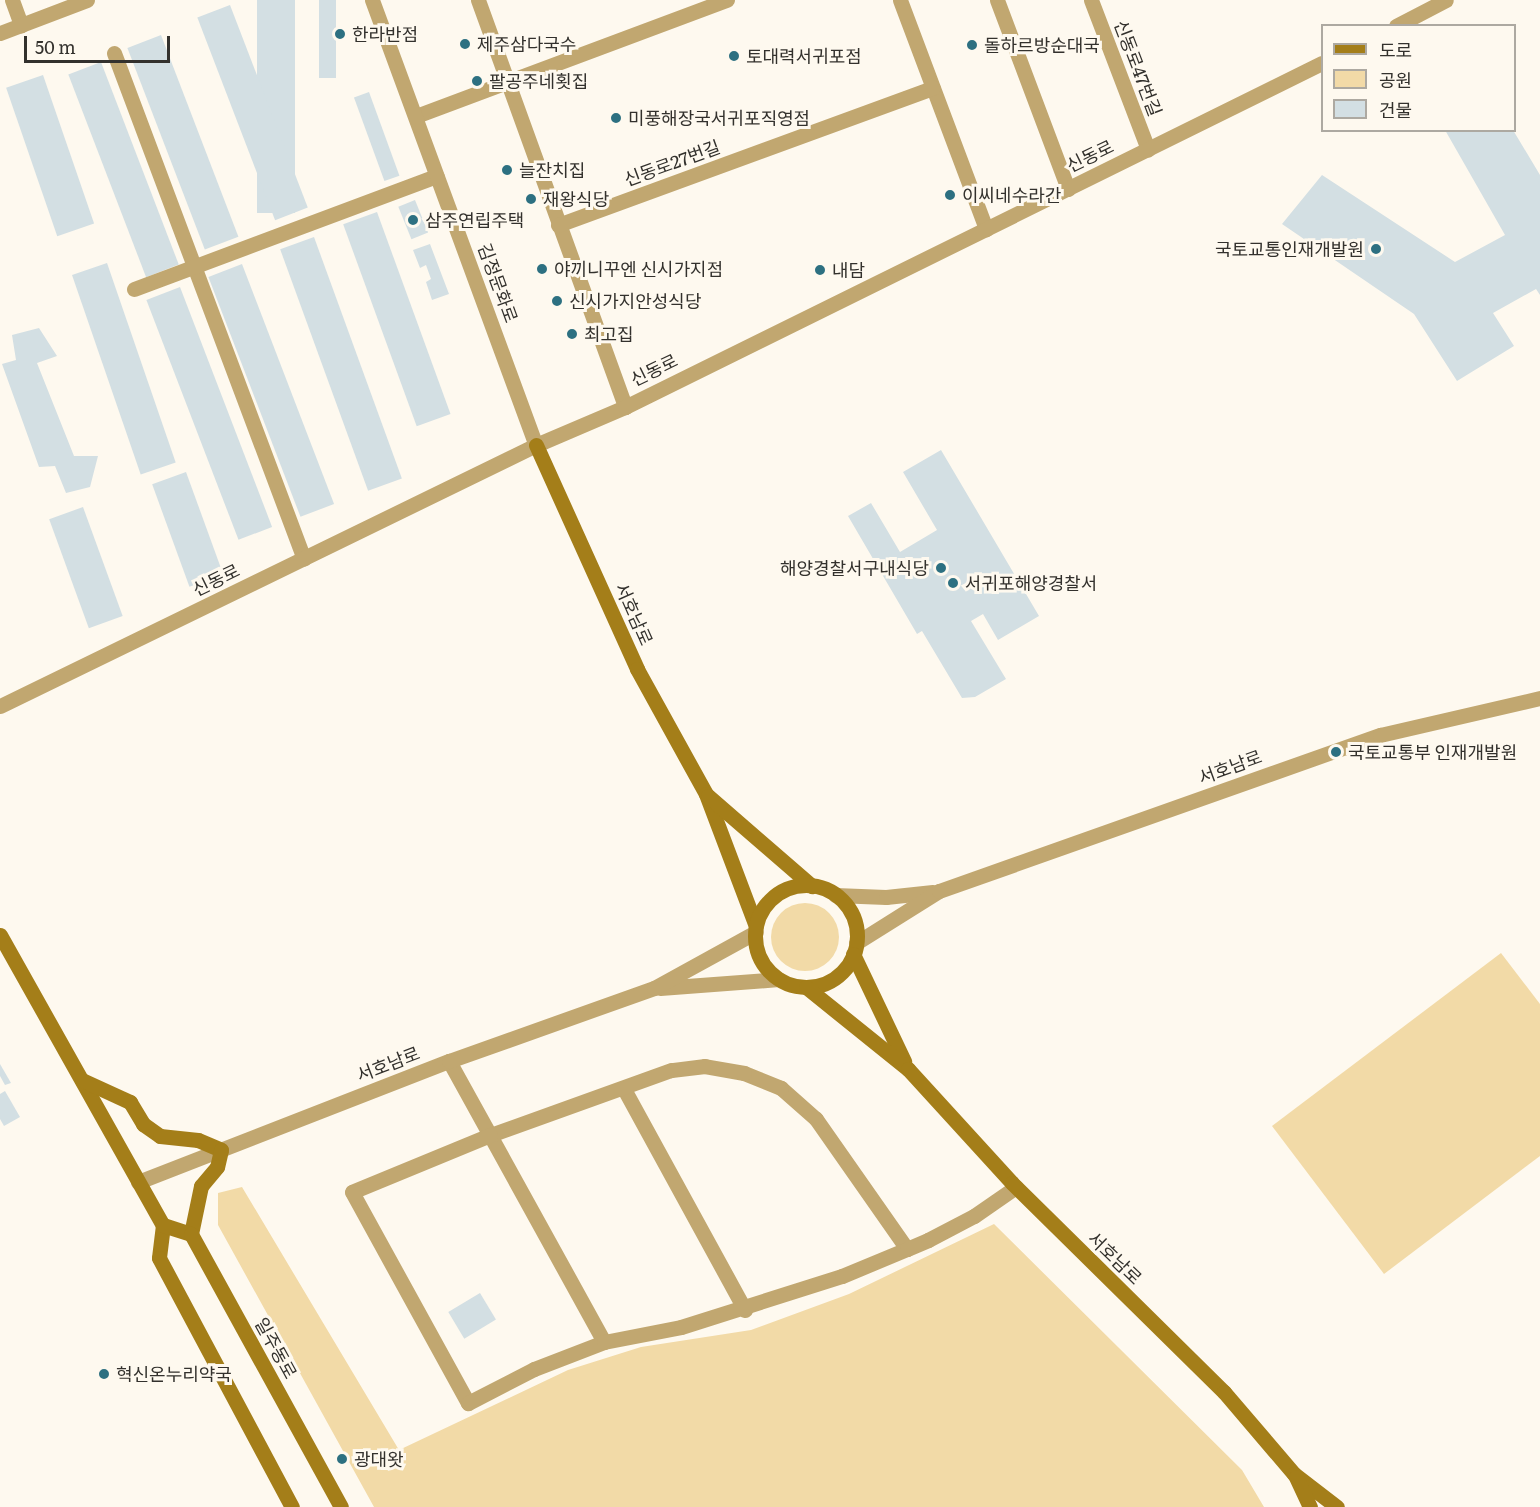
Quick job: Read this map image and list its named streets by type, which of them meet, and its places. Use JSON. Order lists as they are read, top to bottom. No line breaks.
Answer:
{"streets":{"main road":["서호남로","일주동로"],"street":["신동로47번길","신동로","신동로27번길","김정문화로"]},"crossings":[["신동로47번길","신동로"],["신동로","김정문화로"],["신동로","서호남로"],["김정문화로","서호남로"]],"places":["한라반점","제주삼다국수","돌하르방순대국","토대력서귀포점","팔공주네횟집","미풍해장국서귀포직영점","늘잔치집","이씨네수라간","재왕식당","삼주연립주택","국토교통인재개발원","야끼니꾸엔 신시가지점","내담","신시가지안성식당","최고집","해양경찰서구내식당","서귀포해양경찰서","국토교통부 인재개발원","혁신온누리약국","광대왓"],"legend":["도로","공원","건물"],"scale_bar":"50 m"}
